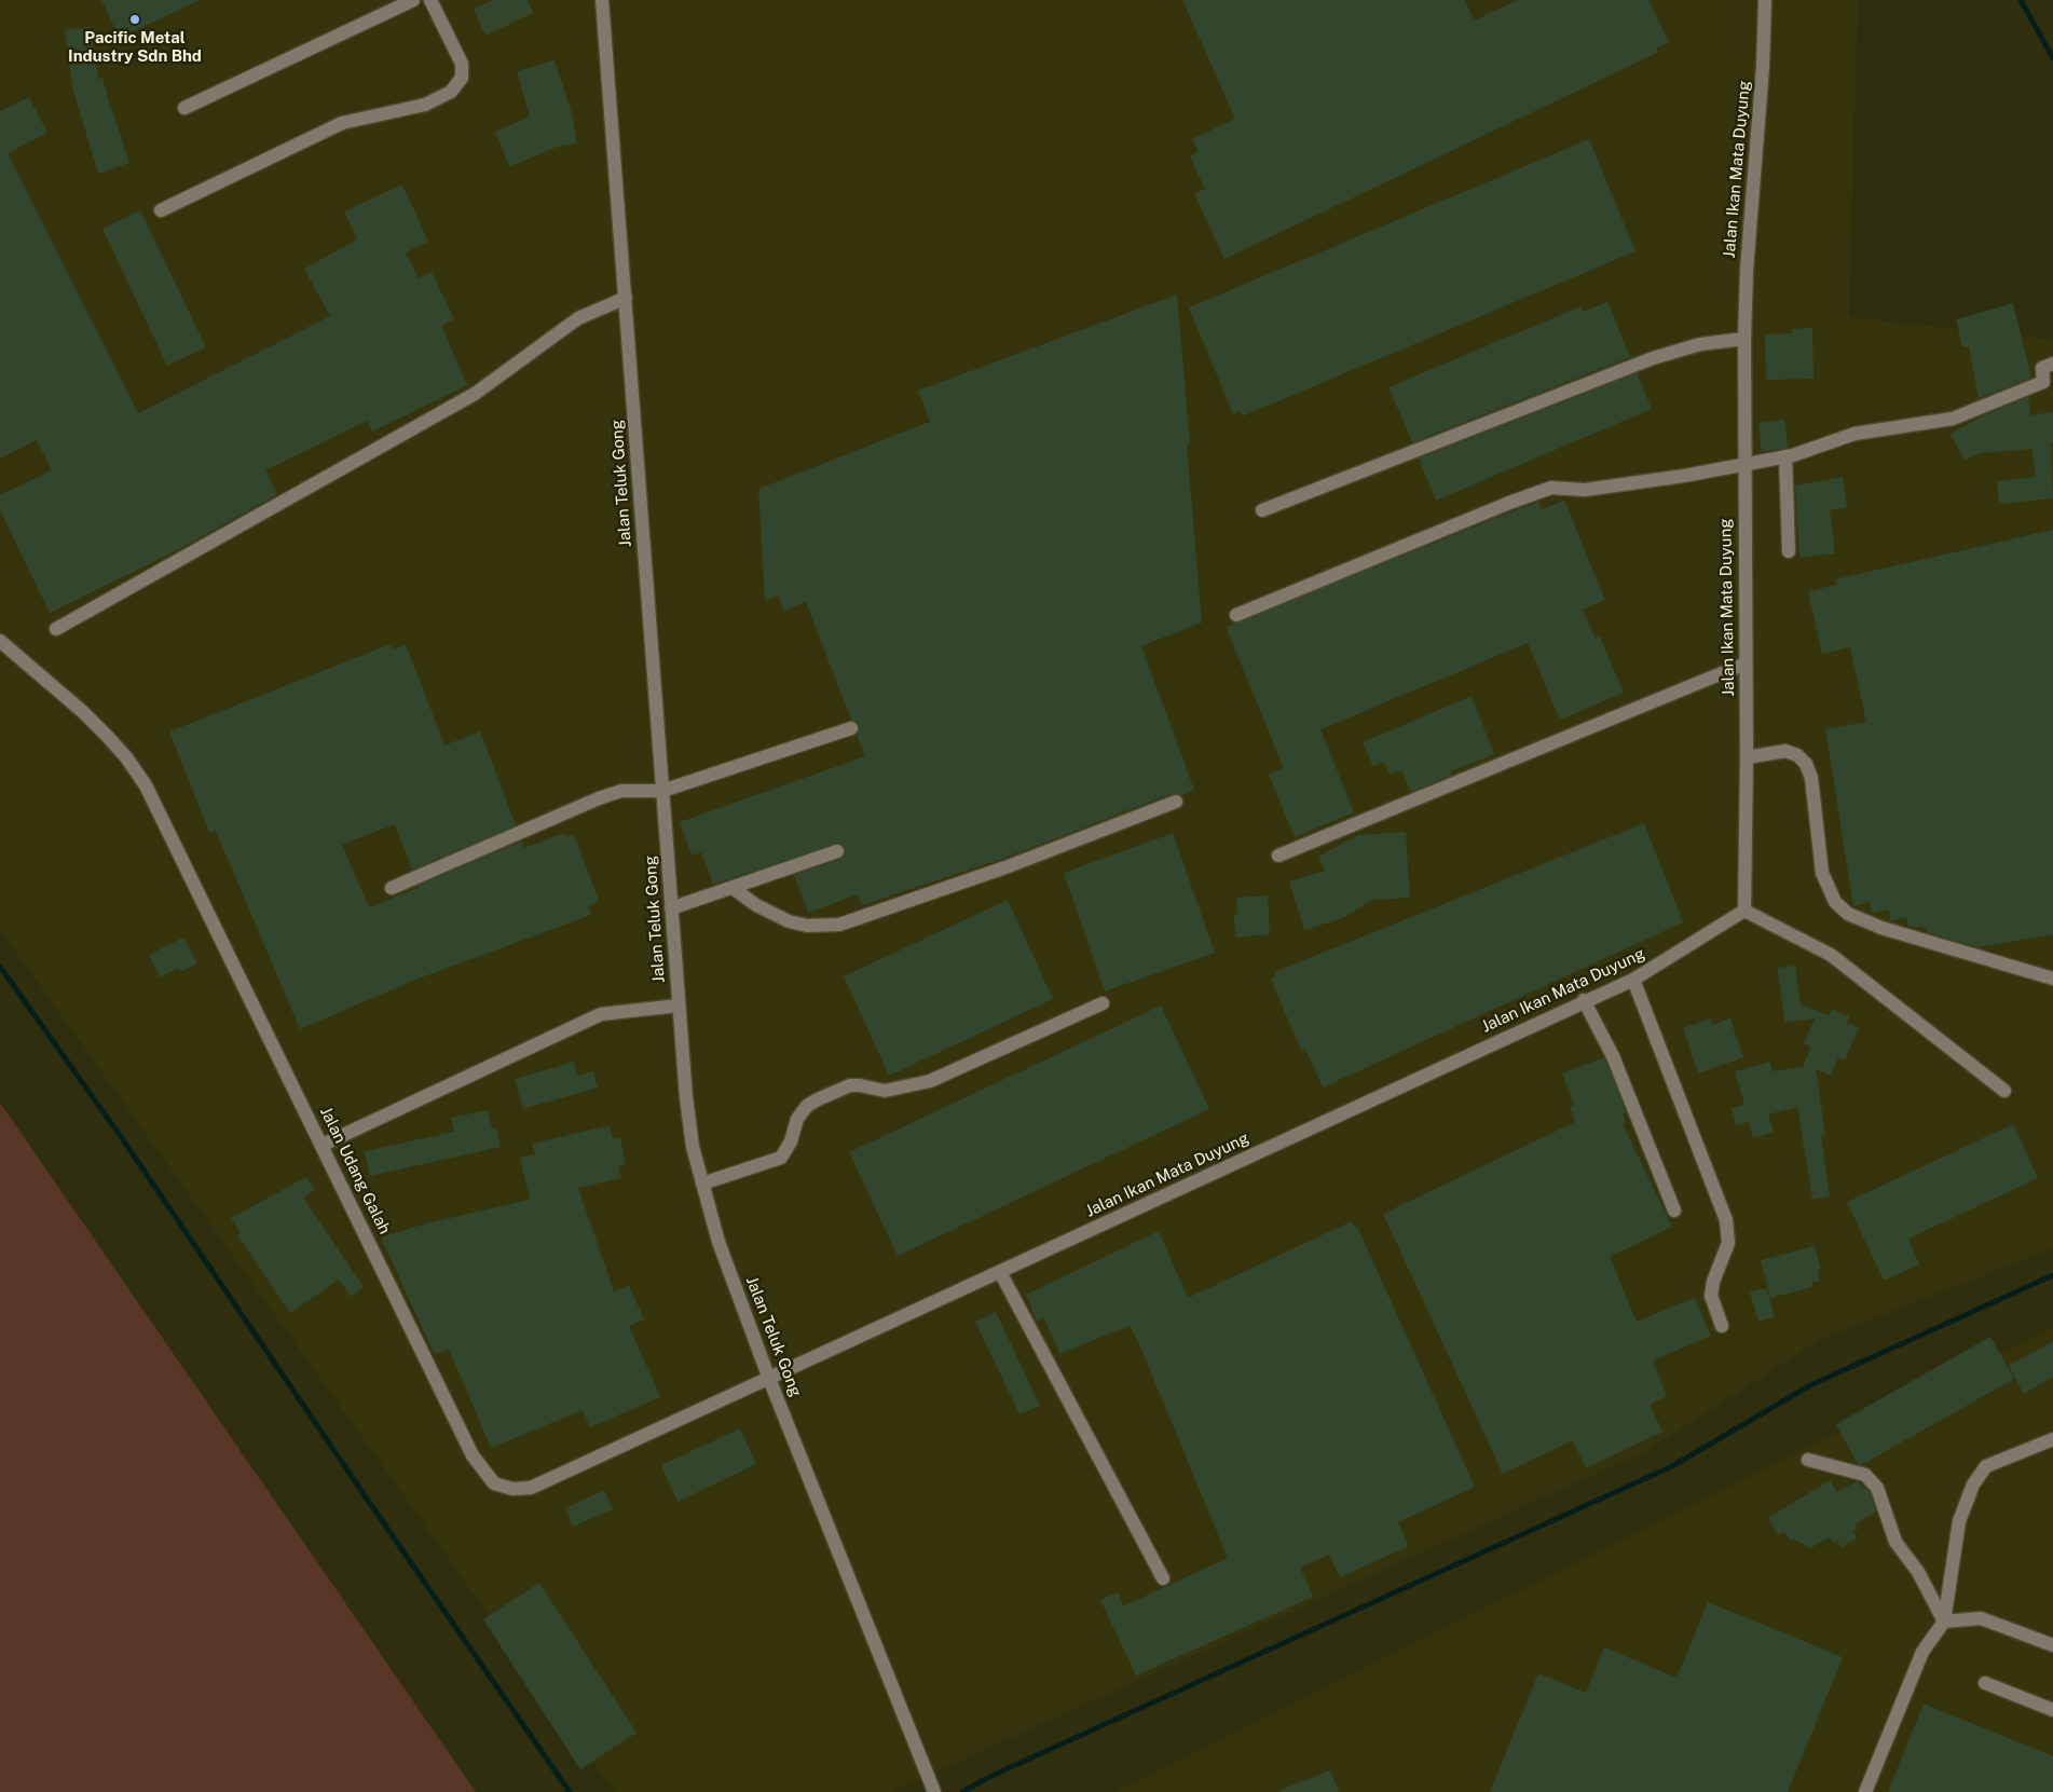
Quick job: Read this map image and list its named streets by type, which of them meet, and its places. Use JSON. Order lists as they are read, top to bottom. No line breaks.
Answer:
{"streets":{"street":["Jalan Ikan Mata Duyung","Jalan Teluk Gong","Jalan Udang Galah"]},"crossings":[["Jalan Ikan Mata Duyung","Jalan Teluk Gong"],["Jalan Ikan Mata Duyung","Jalan Udang Galah"],["Jalan Teluk Gong","Jalan Udang Galah"]],"places":["Pacific Metal Industry Sdn Bhd"]}
